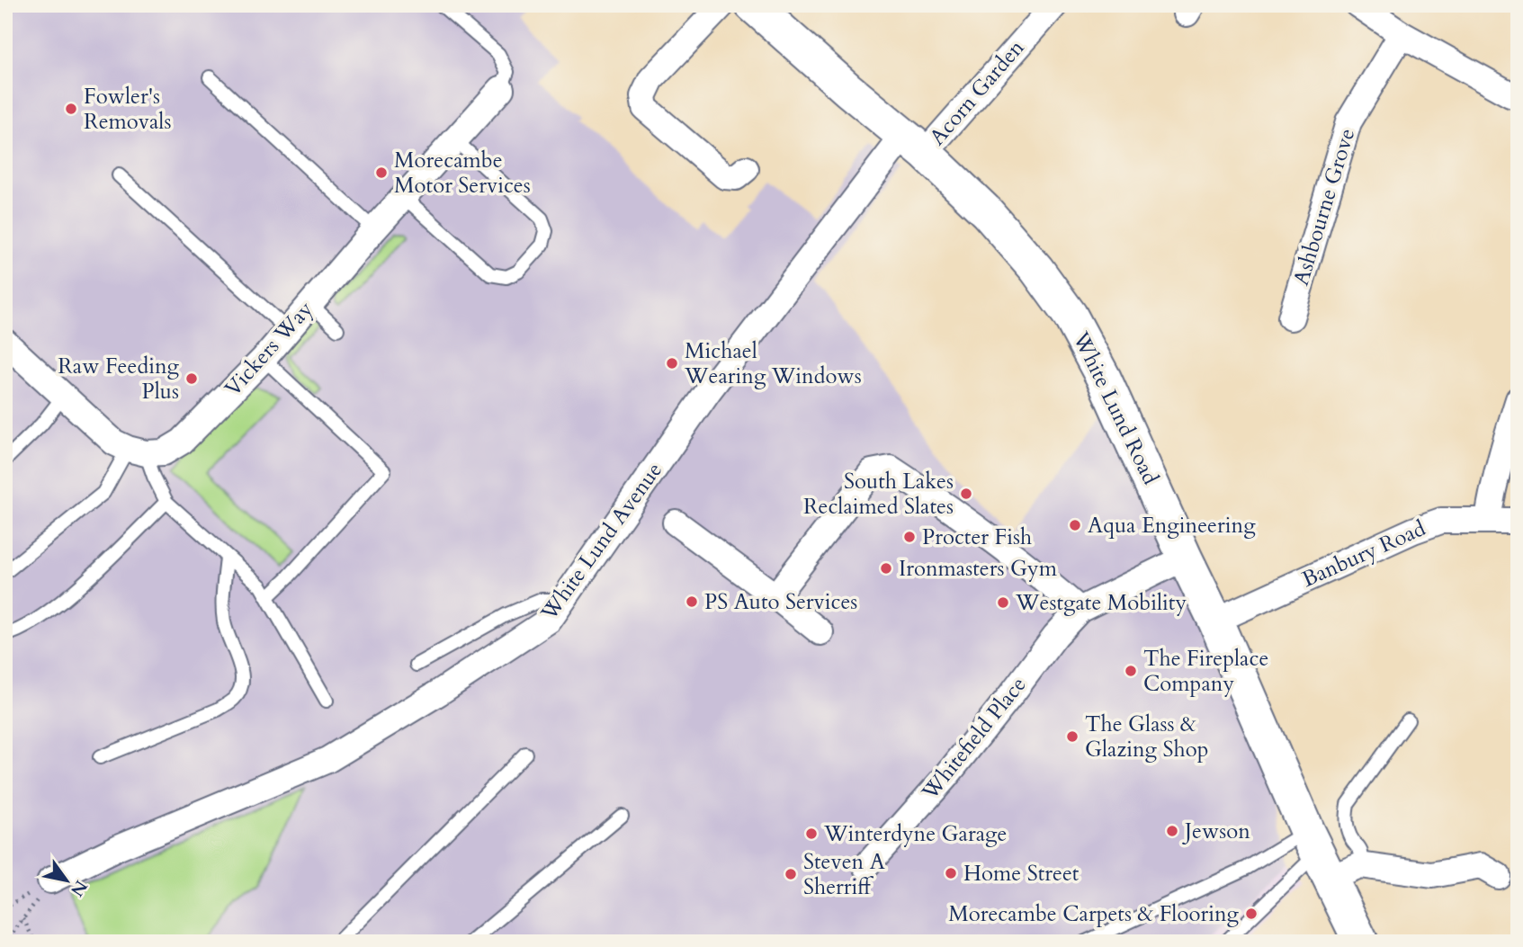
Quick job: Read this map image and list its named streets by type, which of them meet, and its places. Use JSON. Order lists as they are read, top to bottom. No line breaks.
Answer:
{"streets":{"street":["Acorn Garden","Ashbourne Grove","Vickers Way","White Lund Road","White Lund Avenue","Banbury Road","Whitefield Place"]},"crossings":[["Acorn Garden","White Lund Road"],["Acorn Garden","White Lund Avenue"],["White Lund Road","White Lund Avenue"],["White Lund Road","Banbury Road"],["White Lund Road","Whitefield Place"]],"places":["Fowler's Removals","Morecambe Motor Services","Michael Wearing Windows","Raw Feeding Plus","South Lakes Reclaimed Slates","Aqua Engineering","Procter Fish","Ironmasters Gym","PS Auto Services","Westgate Mobility","The Fireplace Company","The Glass & Glazing Shop","Jewson","Winterdyne Garage","Home Street","Steven A Sherriff","Morecambe Carpets & Flooring"],"north":"bottom right"}
